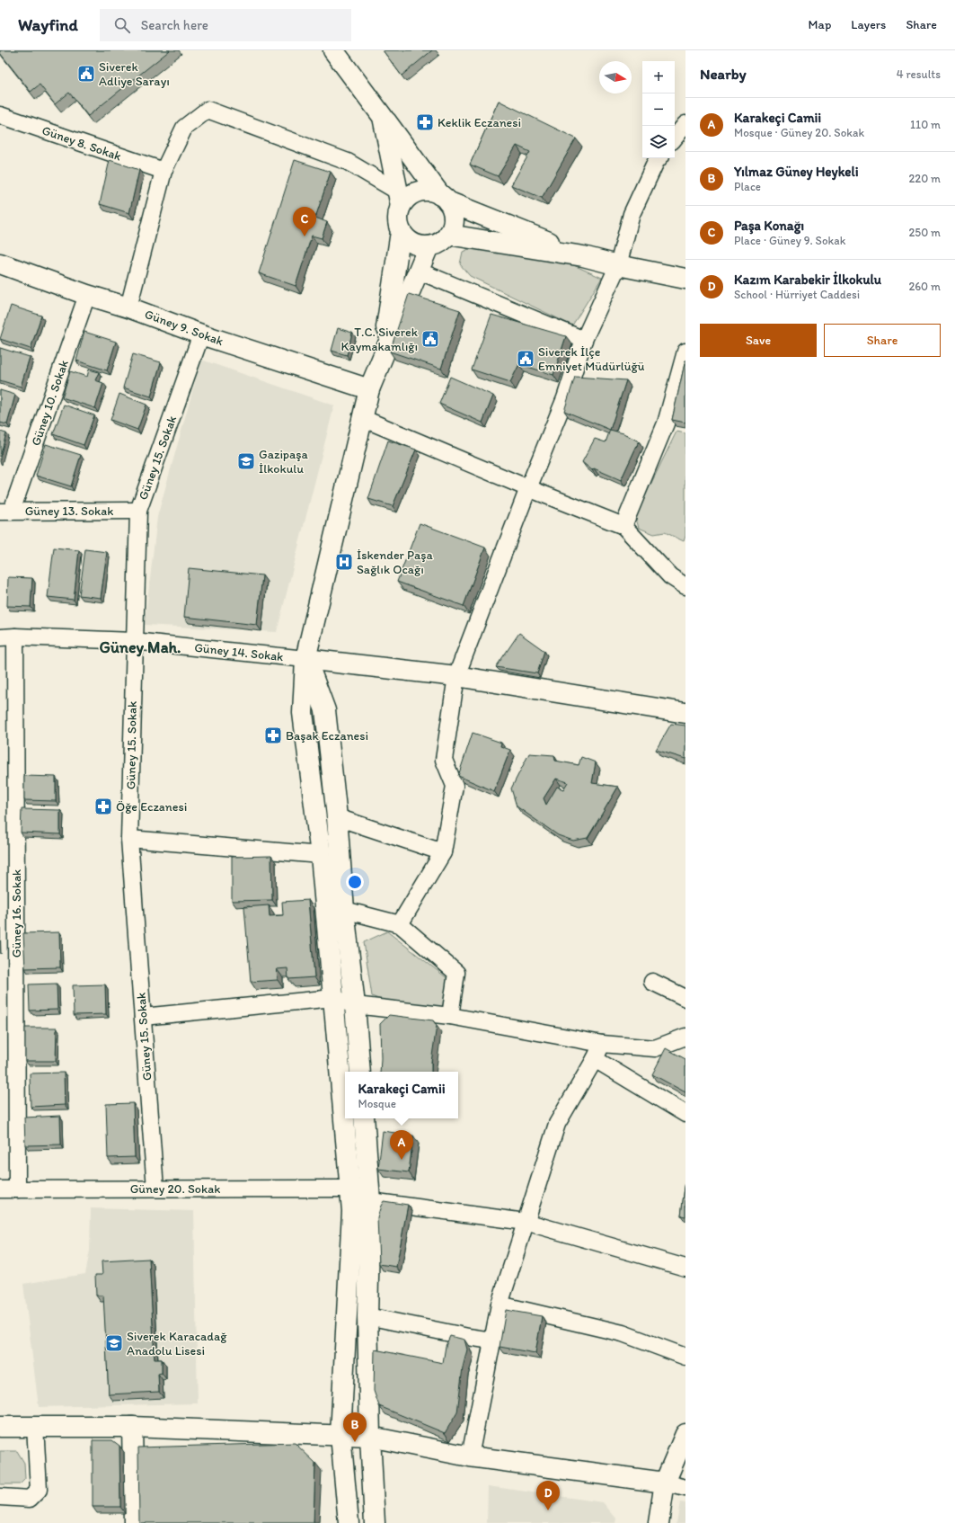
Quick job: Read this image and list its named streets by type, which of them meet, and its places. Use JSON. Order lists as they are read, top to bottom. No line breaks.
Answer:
{"streets":{"main road":["Güney 9. Sokak"],"street":["Güney 8. Sokak","Güney 10. Sokak","Güney 15. Sokak","Güney 13. Sokak","Güney 14. Sokak","Güney 16. Sokak","Güney 20. Sokak"]},"crossings":[["Güney 9. Sokak","Güney 10. Sokak"],["Güney 9. Sokak","Güney 15. Sokak"],["Güney 10. Sokak","Güney 13. Sokak"],["Güney 15. Sokak","Güney 13. Sokak"],["Güney 15. Sokak","Güney 14. Sokak"],["Güney 15. Sokak","Güney 20. Sokak"],["Güney 14. Sokak","Güney 16. Sokak"],["Güney 16. Sokak","Güney 20. Sokak"]],"districts":["Güney Mah."],"places":{"public building":["Siverek Adliye Sarayı","T.C. Siverek Kaymakamlığı","Siverek İlçe Emniyet Müdürlüğü"],"pharmacy":["Keklik Eczanesi","Başak Eczanesi","Öğe Eczanesi"],"school or university":["Gazipaşa İlkokulu","Siverek Karacadağ Anadolu Lisesi"],"hospital":["İskender Paşa Sağlık Ocağı"]},"north":"right","page":{"header":"Wayfind","search":"Search here","nav":["Map","Layers","Share"],"heading":["Nearby","4 results"],"map_buttons":["+","−"],"list":[{"mark":"A","name":"Karakeçi Camii","note":"Mosque · Güney 20. Sokak","value":"110 m"},{"mark":"B","name":"Yılmaz Güney Heykeli","note":"Place","value":"220 m"},{"mark":"C","name":"Paşa Konağı","note":"Place · Güney 9. Sokak","value":"250 m"},{"mark":"D","name":"Kazım Karabekir İlkokulu","note":"School · Hürriyet Caddesi","value":"260 m"}],"pins":["C","A","B","D"],"buttons":["Save","Share"],"popup":["Karakeçi Camii","Mosque"]}}
